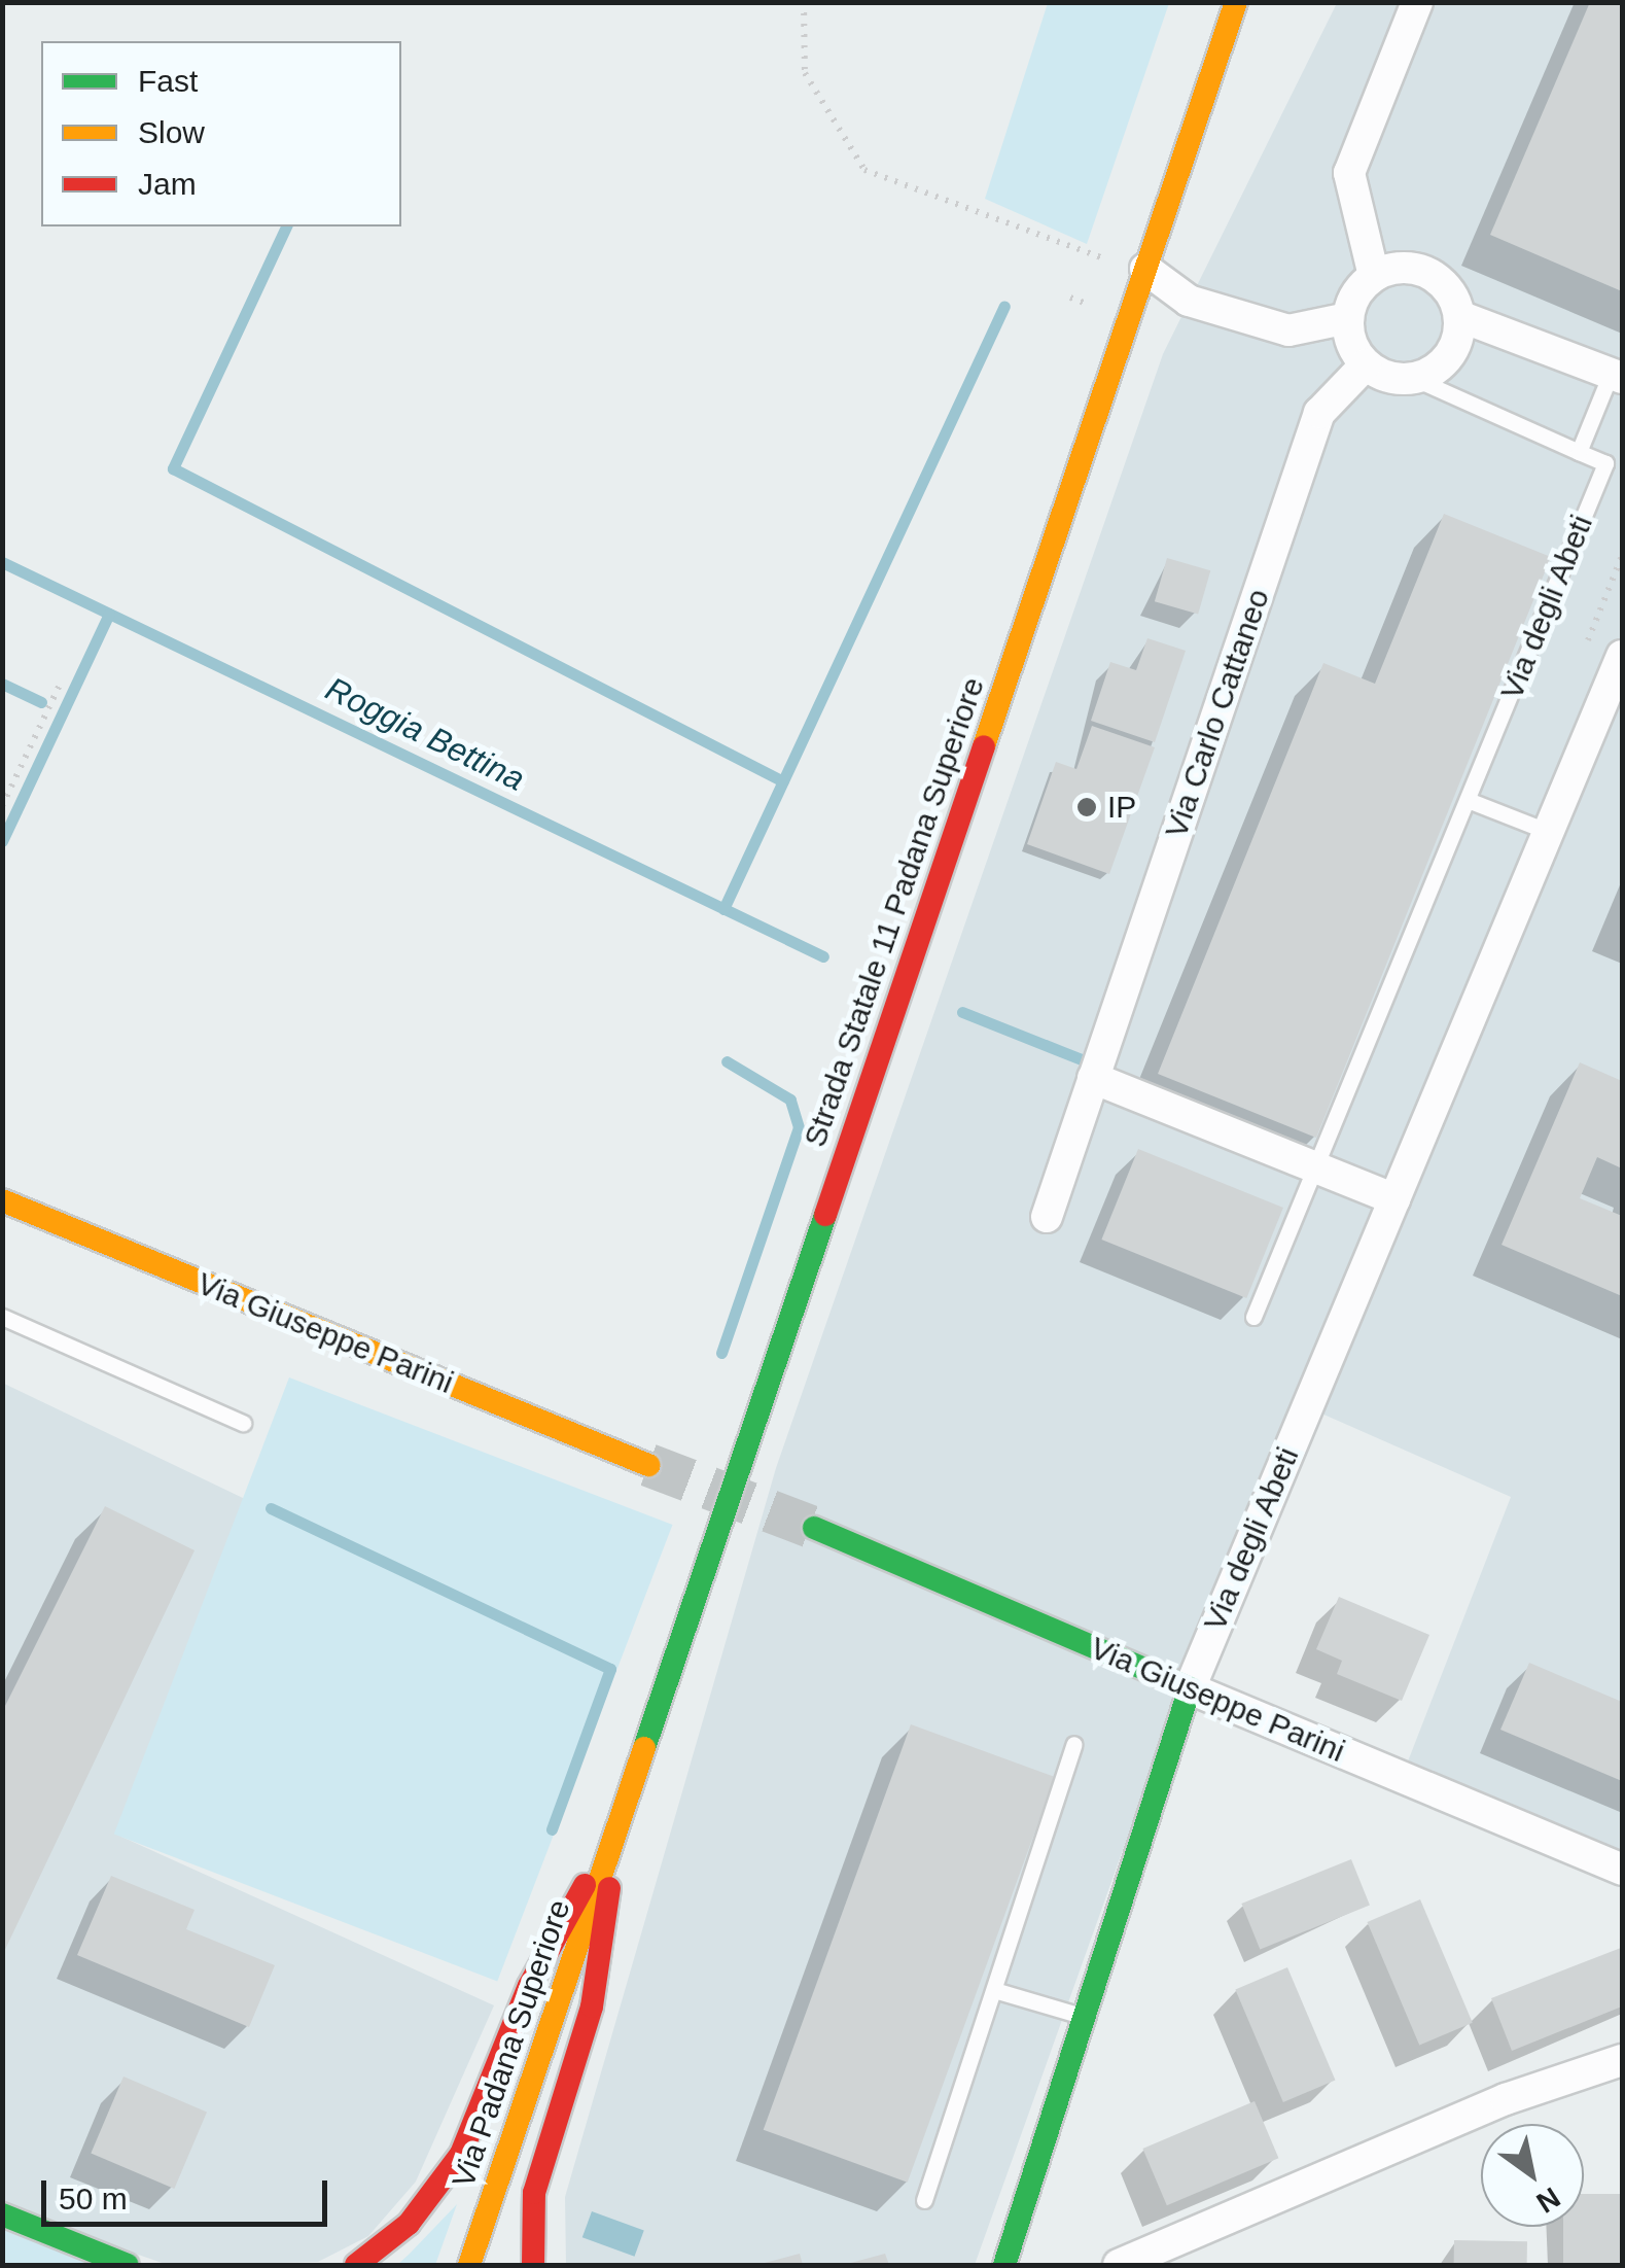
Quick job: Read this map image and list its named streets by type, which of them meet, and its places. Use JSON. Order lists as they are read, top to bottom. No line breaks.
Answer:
{"streets":{"street":["Via degli Abeti","Via Carlo Cattaneo","Strada Statale 11 Padana Superiore","Via Giuseppe Parini","Via Padana Superiore"]},"crossings":[["Via degli Abeti","Via Giuseppe Parini"],["Strada Statale 11 Padana Superiore","Via Padana Superiore"]],"water":["Roggia Bettina"],"places":["IP"],"legend":["Fast","Slow","Jam"],"scale_bar":"50 m","north":"bottom right"}
